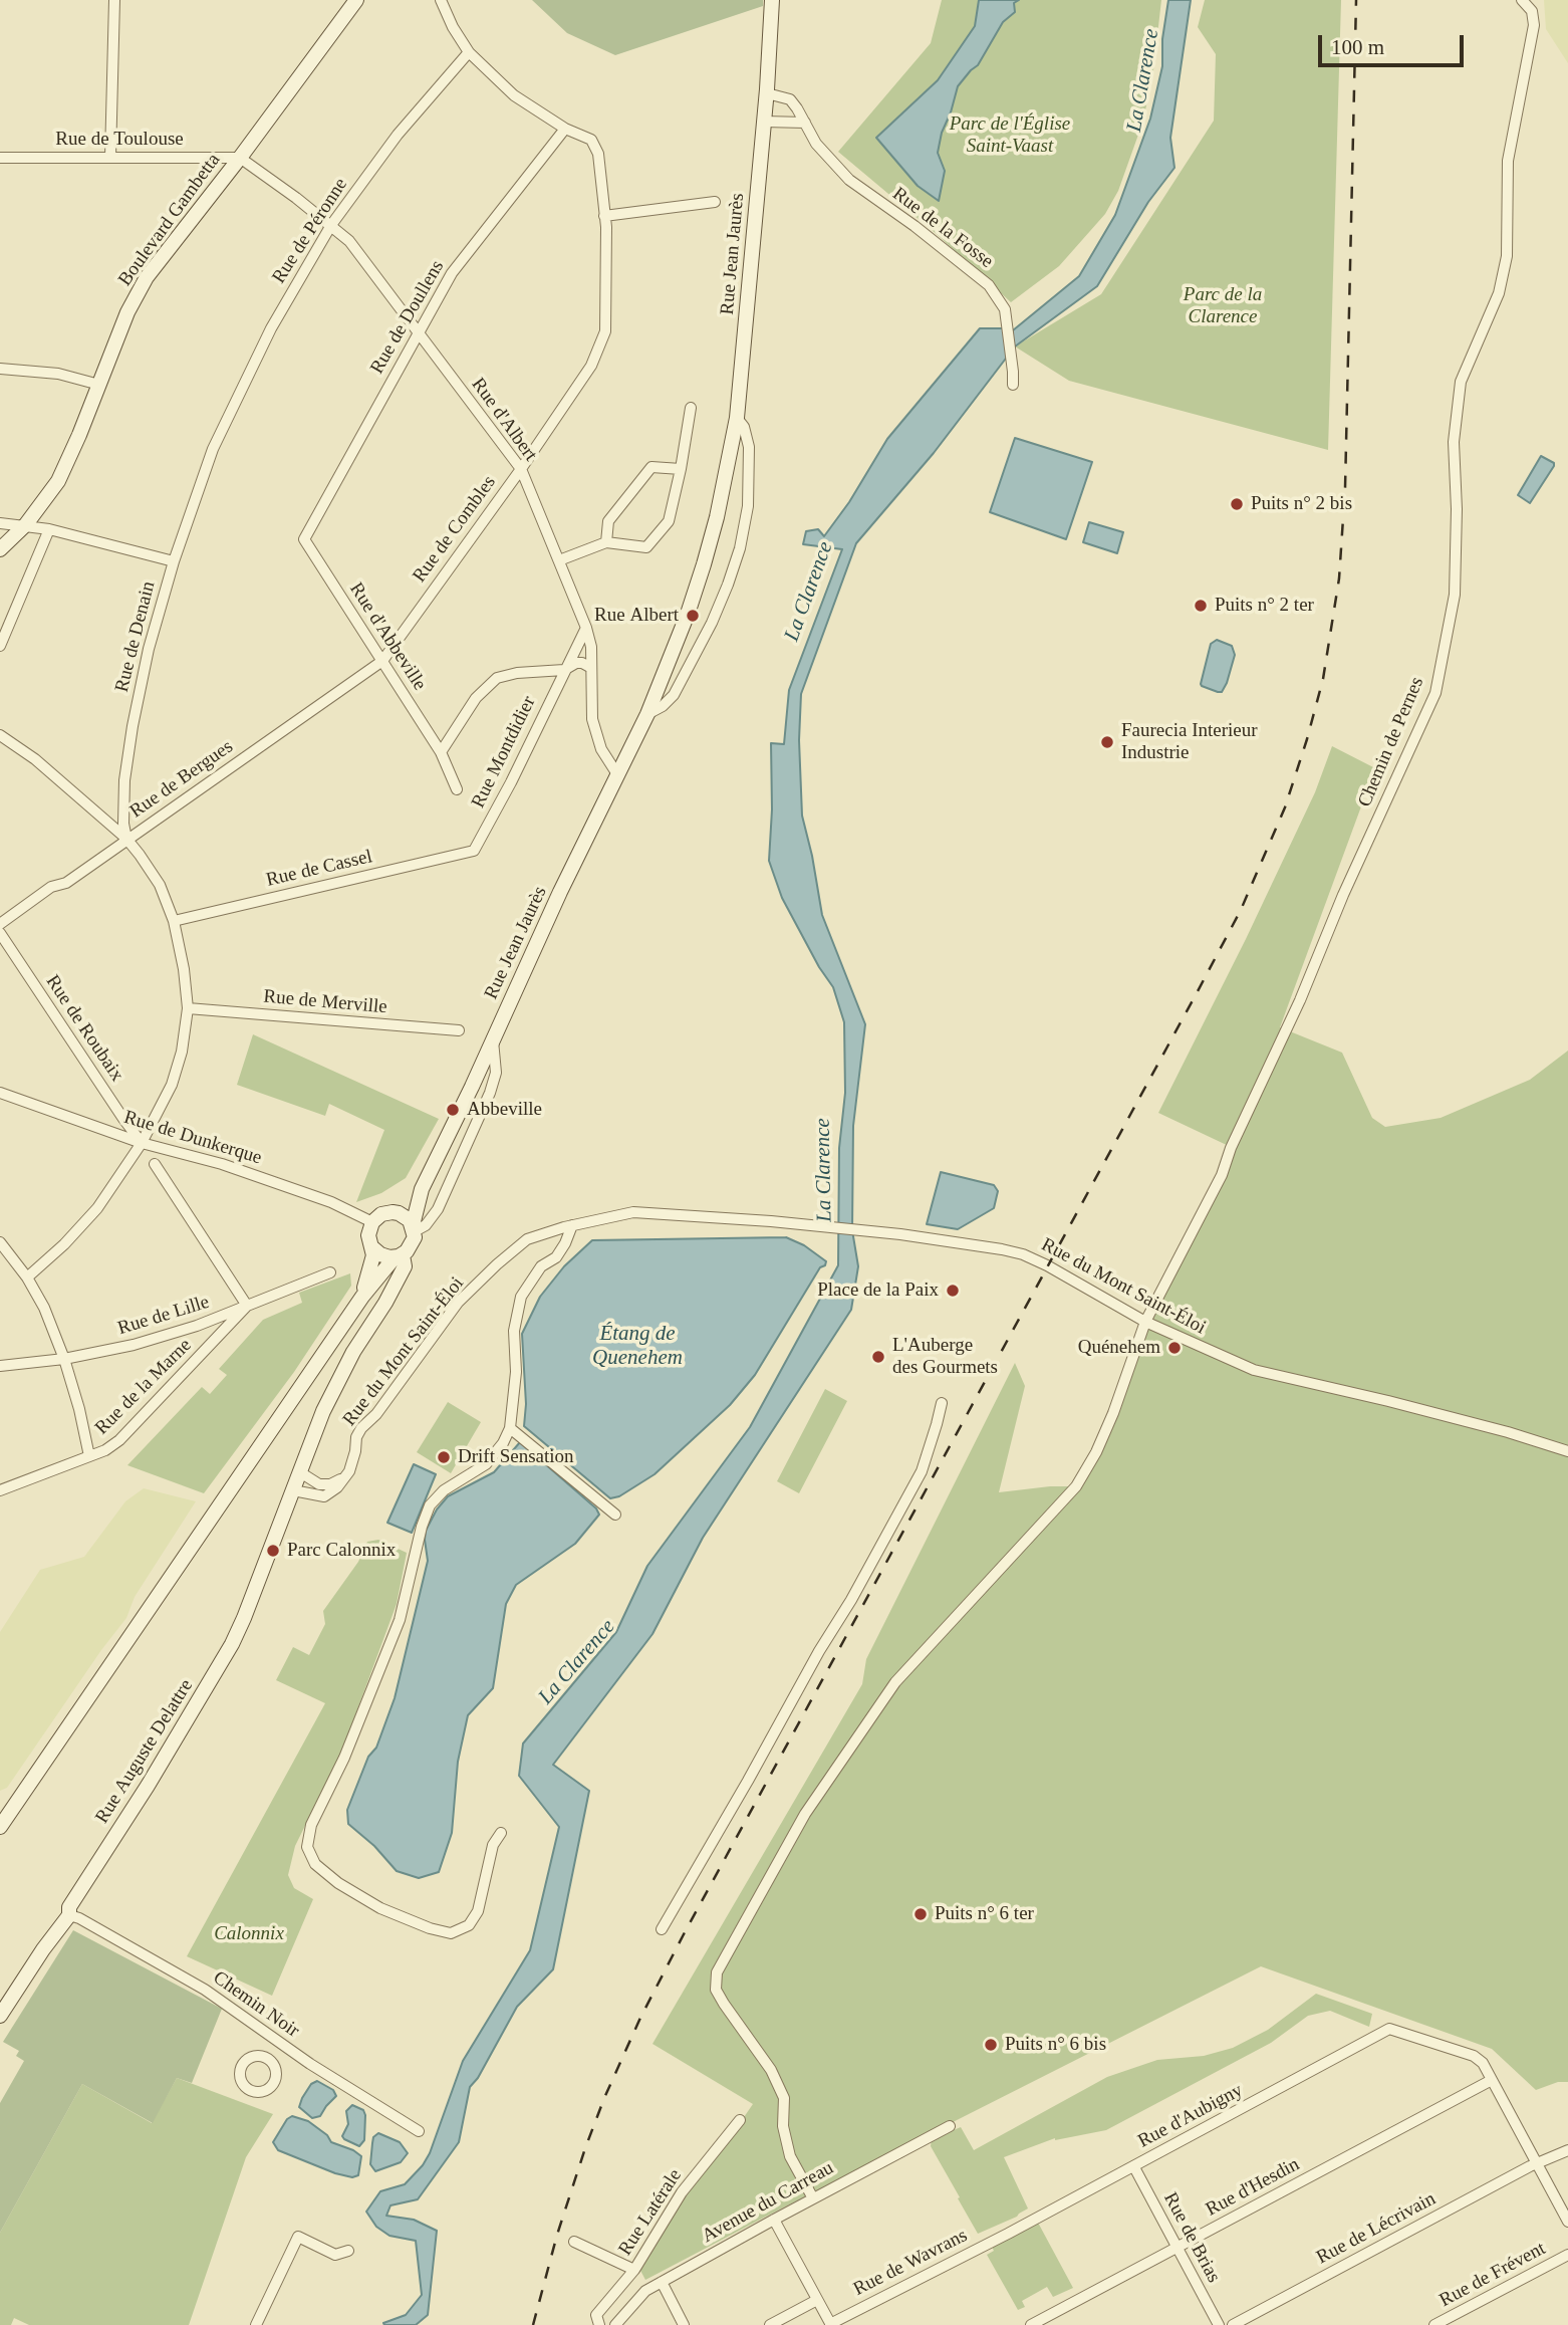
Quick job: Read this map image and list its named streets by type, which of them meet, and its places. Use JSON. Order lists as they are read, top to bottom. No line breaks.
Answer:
{"streets":{"main road":["Boulevard Gambetta","Rue Jean Jaurès","Rue Auguste Delattre"],"street":["Rue de Toulouse","Rue de la Fosse","Rue de Péronne","Rue de Doullens","Rue d'Albert","Rue de Combles","Rue de Denain","Rue d'Abbeville","Chemin de Pernes","Rue Montdidier","Rue de Bergues","Rue de Cassel","Rue de Merville","Rue de Roubaix","Rue de Dunkerque","Rue du Mont Saint-Éloi","Rue de Lille","Rue de la Marne","Chemin Noir","Rue d'Aubigny","Rue d'Hesdin","Avenue du Carreau","Rue Latérale","Rue de Lécrivain","Rue de Brias","Rue de Wavrans","Rue de Frévent"]},"crossings":[["Rue de Toulouse","Boulevard Gambetta"],["Rue de Toulouse","Rue d'Albert"],["Boulevard Gambetta","Rue d'Albert"],["Rue de la Fosse","Rue Jean Jaurès"],["Rue de Péronne","Rue d'Albert"],["Rue de Péronne","Rue de Denain"],["Rue Jean Jaurès","Rue d'Albert"],["Rue Jean Jaurès","Rue de Dunkerque"],["Rue Jean Jaurès","Rue Auguste Delattre"],["Rue de Doullens","Rue d'Albert"],["Rue de Doullens","Rue de Combles"],["Rue de Doullens","Rue d'Abbeville"],["Rue d'Albert","Rue de Combles"],["Rue d'Albert","Rue Montdidier"],["Rue de Combles","Rue d'Abbeville"],["Rue de Combles","Rue de Bergues"],["Rue de Denain","Rue de Bergues"],["Rue d'Abbeville","Rue de Bergues"],["Chemin de Pernes","Rue du Mont Saint-Éloi"],["Chemin de Pernes","Avenue du Carreau"],["Rue Montdidier","Rue de Cassel"],["Rue de Roubaix","Rue de Dunkerque"],["Rue de Dunkerque","Rue Auguste Delattre"],["Rue de Lille","Rue de la Marne"],["Rue Auguste Delattre","Chemin Noir"],["Rue d'Aubigny","Rue d'Hesdin"],["Rue d'Aubigny","Rue de Brias"],["Rue d'Aubigny","Rue de Wavrans"],["Rue d'Hesdin","Rue de Brias"]],"water":["La Clarence","Étang de Quenehem"],"parks":["Parc de l'Église Saint-Vaast","Parc de la Clarence","Calonnix"],"places":["Puits n° 2 bis","Puits n° 2 ter","Rue Albert","Faurecia Interieur Industrie","Abbeville","Place de la Paix","Quénehem","L'Auberge des Gourmets","Drift Sensation","Parc Calonnix","Puits n° 6 ter","Puits n° 6 bis"],"scale_bar":"100 m"}
